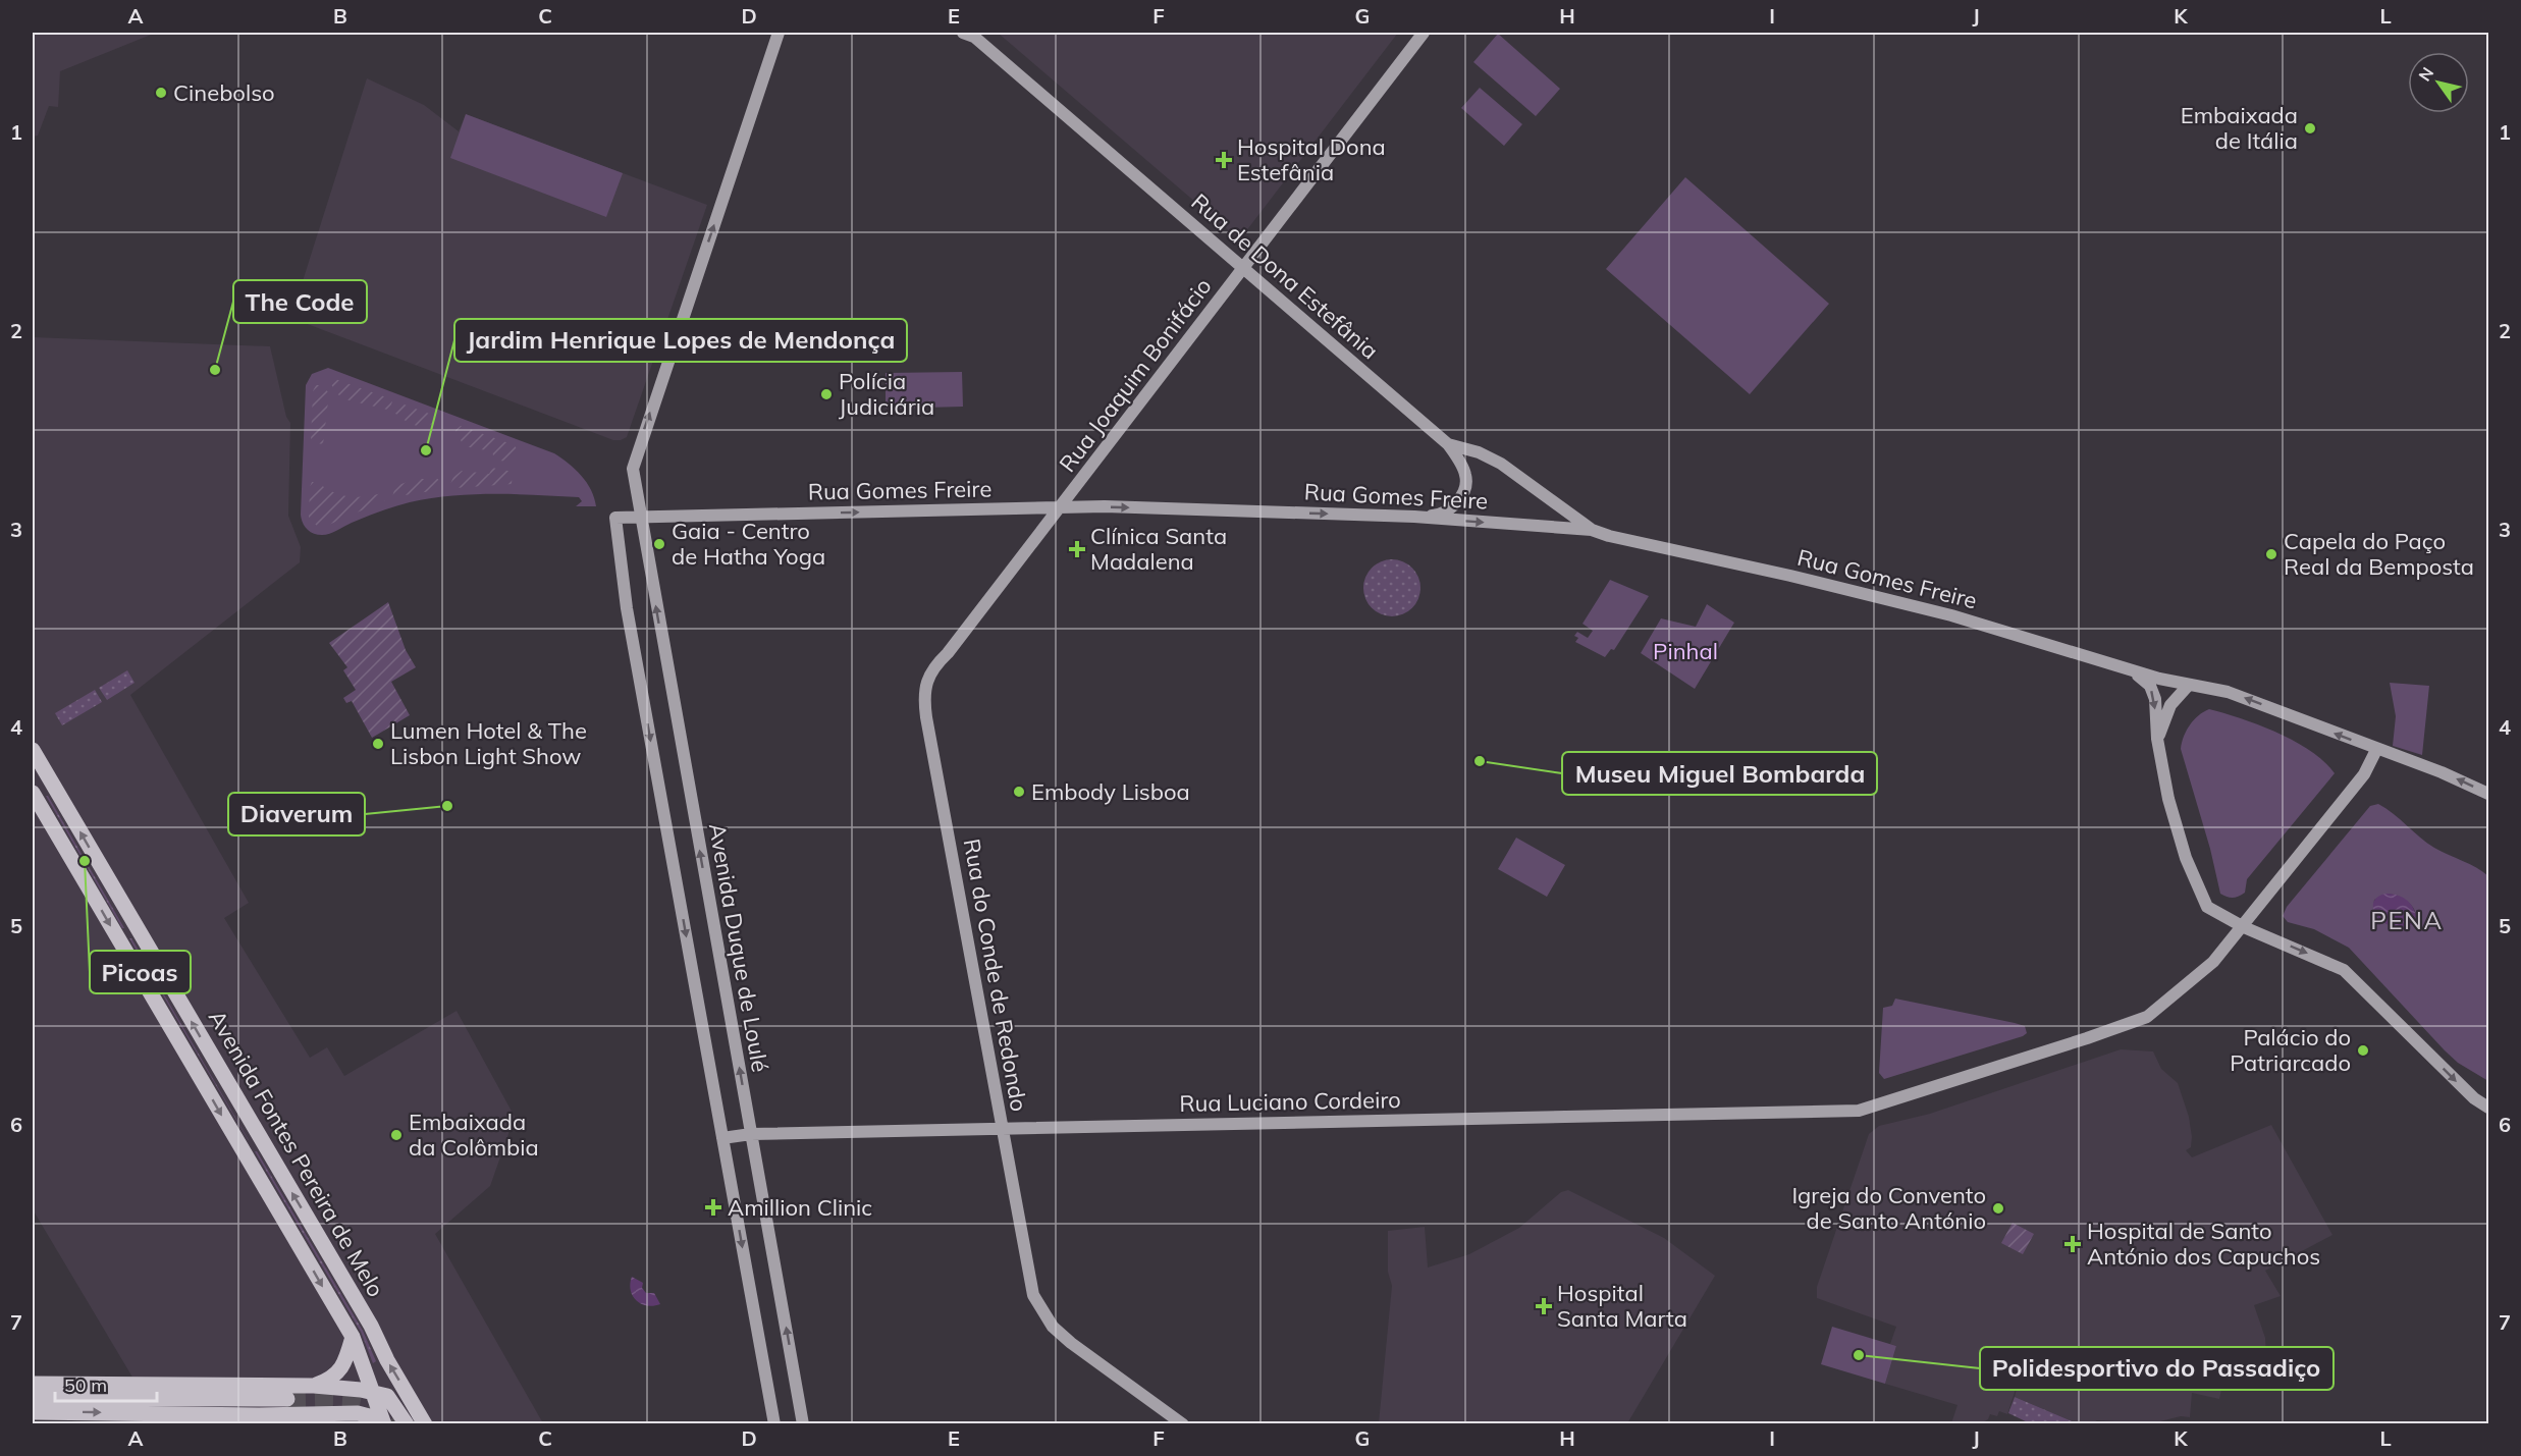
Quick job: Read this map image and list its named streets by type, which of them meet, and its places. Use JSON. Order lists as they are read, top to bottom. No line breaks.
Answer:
{"streets":{"main road":["Avenida Fontes Pereira de Melo"],"street":["Rua de Dona Estefânia","Rua Joaquim Bonifácio","Rua Gomes Freire","Avenida Duque de Loulé","Rua do Conde de Redondo","Rua Luciano Cordeiro"]},"crossings":[["Rua de Dona Estefânia","Rua Joaquim Bonifácio"],["Rua de Dona Estefânia","Rua Gomes Freire"],["Rua Joaquim Bonifácio","Rua Gomes Freire"],["Rua Joaquim Bonifácio","Rua do Conde de Redondo"],["Rua Gomes Freire","Avenida Duque de Loulé"],["Rua Gomes Freire","Rua do Conde de Redondo"],["Rua Gomes Freire","Rua Luciano Cordeiro"],["Avenida Duque de Loulé","Rua Luciano Cordeiro"],["Rua do Conde de Redondo","Rua Luciano Cordeiro"]],"one_way":["Avenida Duque de Loulé"],"districts":["PENA"],"parks":["Pinhal"],"places":{"other":["Cinebolso","Embaixada de Itália","The Code","Polícia Judiciária","Jardim Henrique Lopes de Mendonça","Gaia - Centro de Hatha Yoga","Capela do Paço Real da Bemposta","Lumen Hotel & The Lisbon Light Show","Museu Miguel Bombarda","Embody Lisboa","Diaverum","Picoas","Palácio do Patriarcado","Embaixada da Colômbia","Igreja do Convento de Santo António","Polidesportivo do Passadiço"],"health":["Hospital Dona Estefânia","Clínica Santa Madalena","Amillion Clinic","Hospital de Santo António dos Capuchos","Hospital Santa Marta"]},"scale_bar":"50 m","north":"top left","grid":{"columns":["A","B","C","D","E","F","G","H","I","J","K","L"],"rows":["1","2","3","4","5","6","7"]}}
